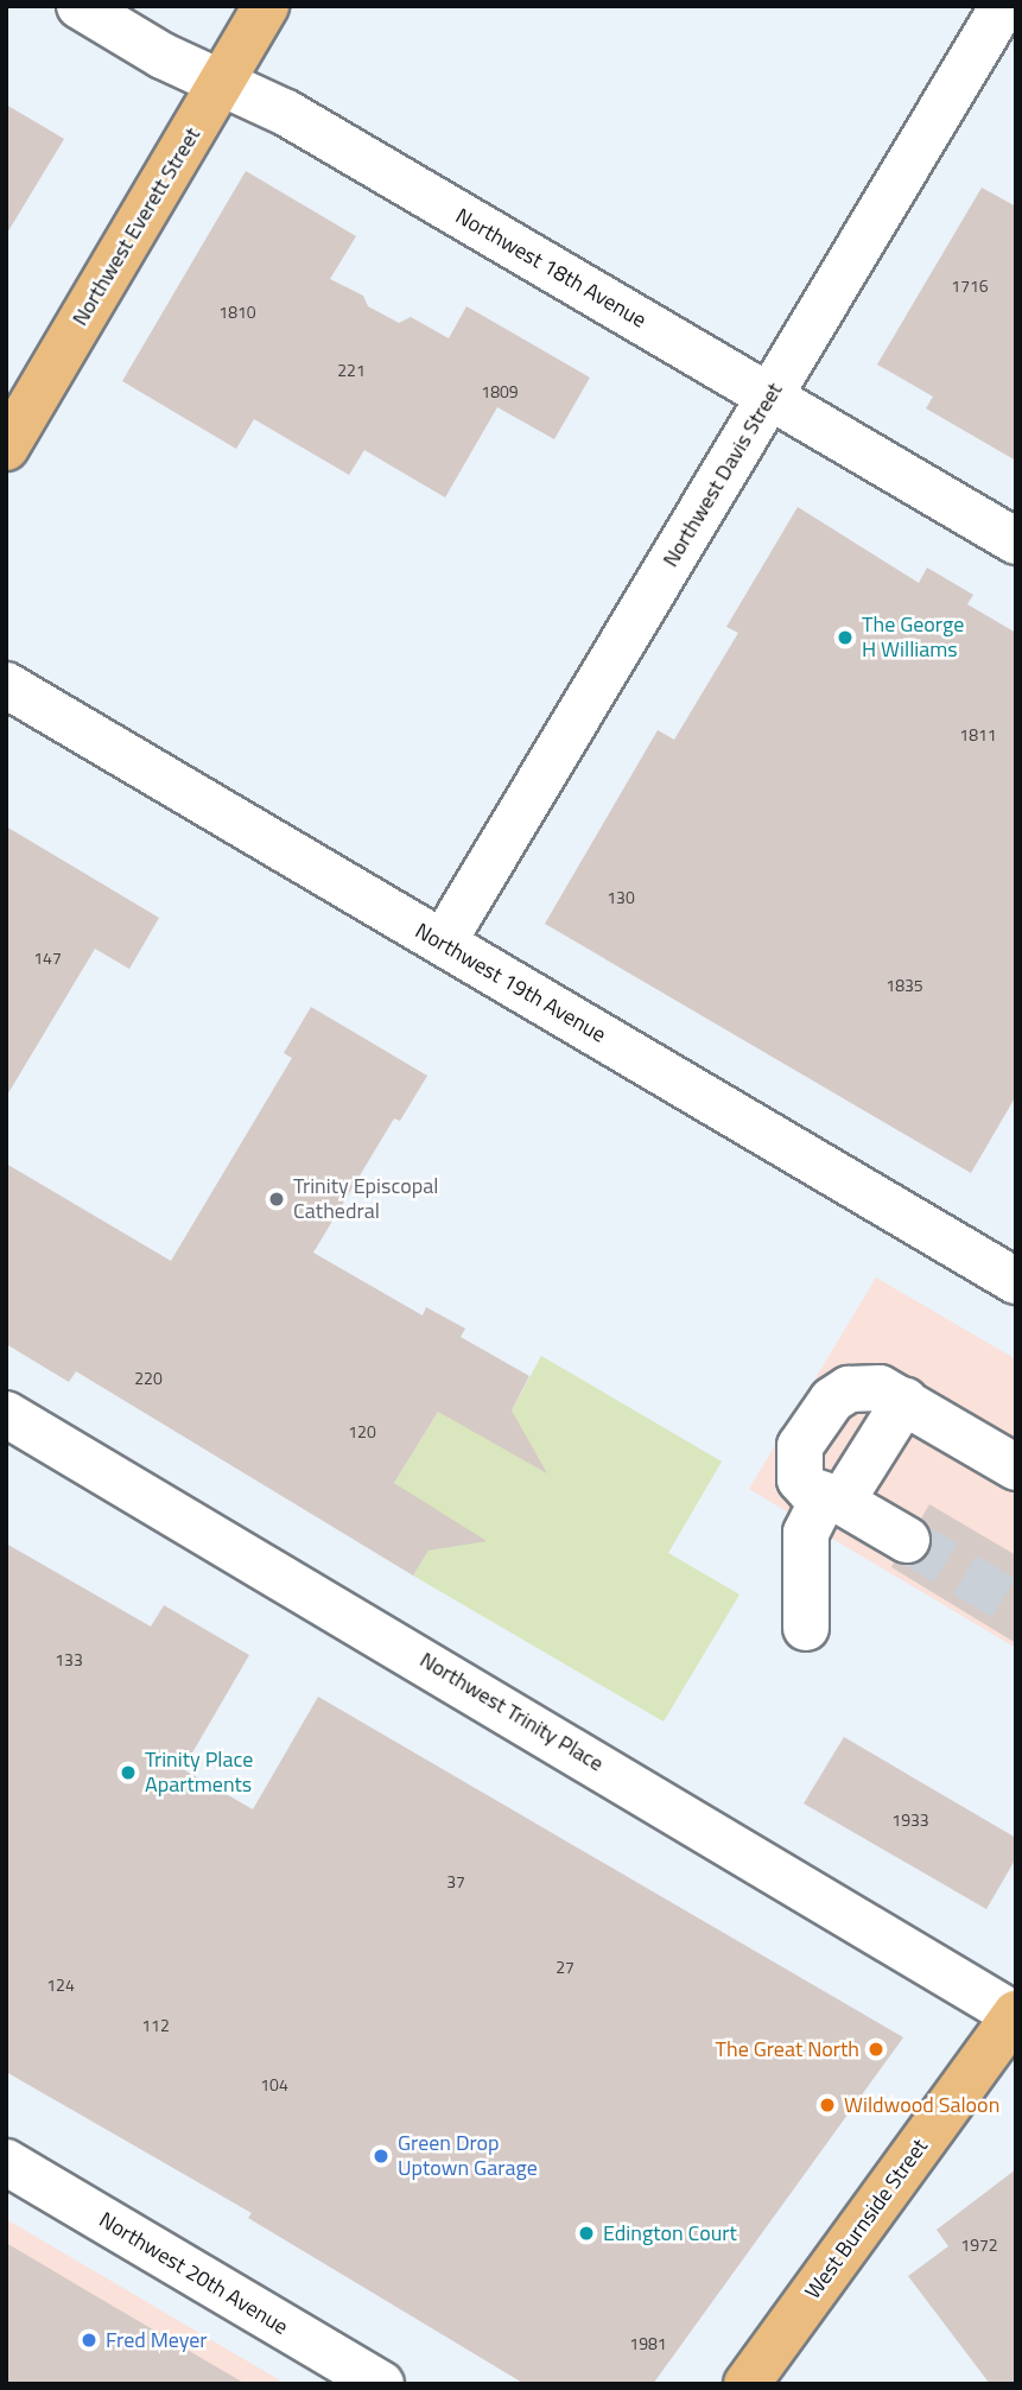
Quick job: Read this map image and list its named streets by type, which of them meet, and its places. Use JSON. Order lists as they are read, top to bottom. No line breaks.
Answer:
{"streets":{"main road":["Northwest Everett Street","West Burnside Street"],"street":["Northwest 18th Avenue","Northwest Davis Street","Northwest 19th Avenue","Northwest Trinity Place","Northwest 20th Avenue"]},"crossings":[["Northwest Everett Street","Northwest 18th Avenue"],["Northwest 18th Avenue","Northwest Davis Street"],["Northwest Davis Street","Northwest 19th Avenue"],["Northwest Trinity Place","West Burnside Street"]],"places":["The George H Williams","Trinity Episcopal Cathedral","Trinity Place Apartments","The Great North","Wildwood Saloon","Green Drop Uptown Garage","Edington Court","Fred Meyer"],"house_numbers":["1716","1810","221","1809","1811","130","147","1835","220","120","133","1933","37","27","124","112","104","1972","1981"]}
